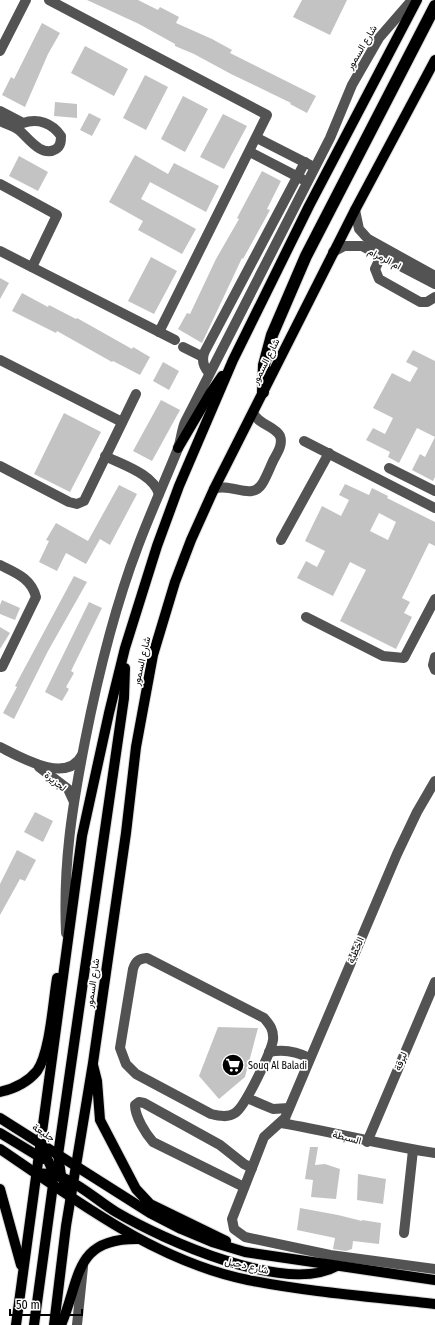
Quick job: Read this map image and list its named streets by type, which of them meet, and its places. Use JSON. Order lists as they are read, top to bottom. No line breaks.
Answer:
{"streets":{"main road":["شارع السمور","جليعة","شارع دحيل"],"street":["ام الرمرام","لجزيرة","الخطية","لبرقة","السبطة"]},"crossings":[["شارع السمور","ام الرمرام"],["شارع السمور","لجزيرة"],["شارع السمور","جليعة"],["شارع السمور","شارع دحيل"],["الخطية","السبطة"],["لبرقة","السبطة"]],"places":{"supermarket":["Souq Al Baladi"]},"scale_bar":"50 m"}
